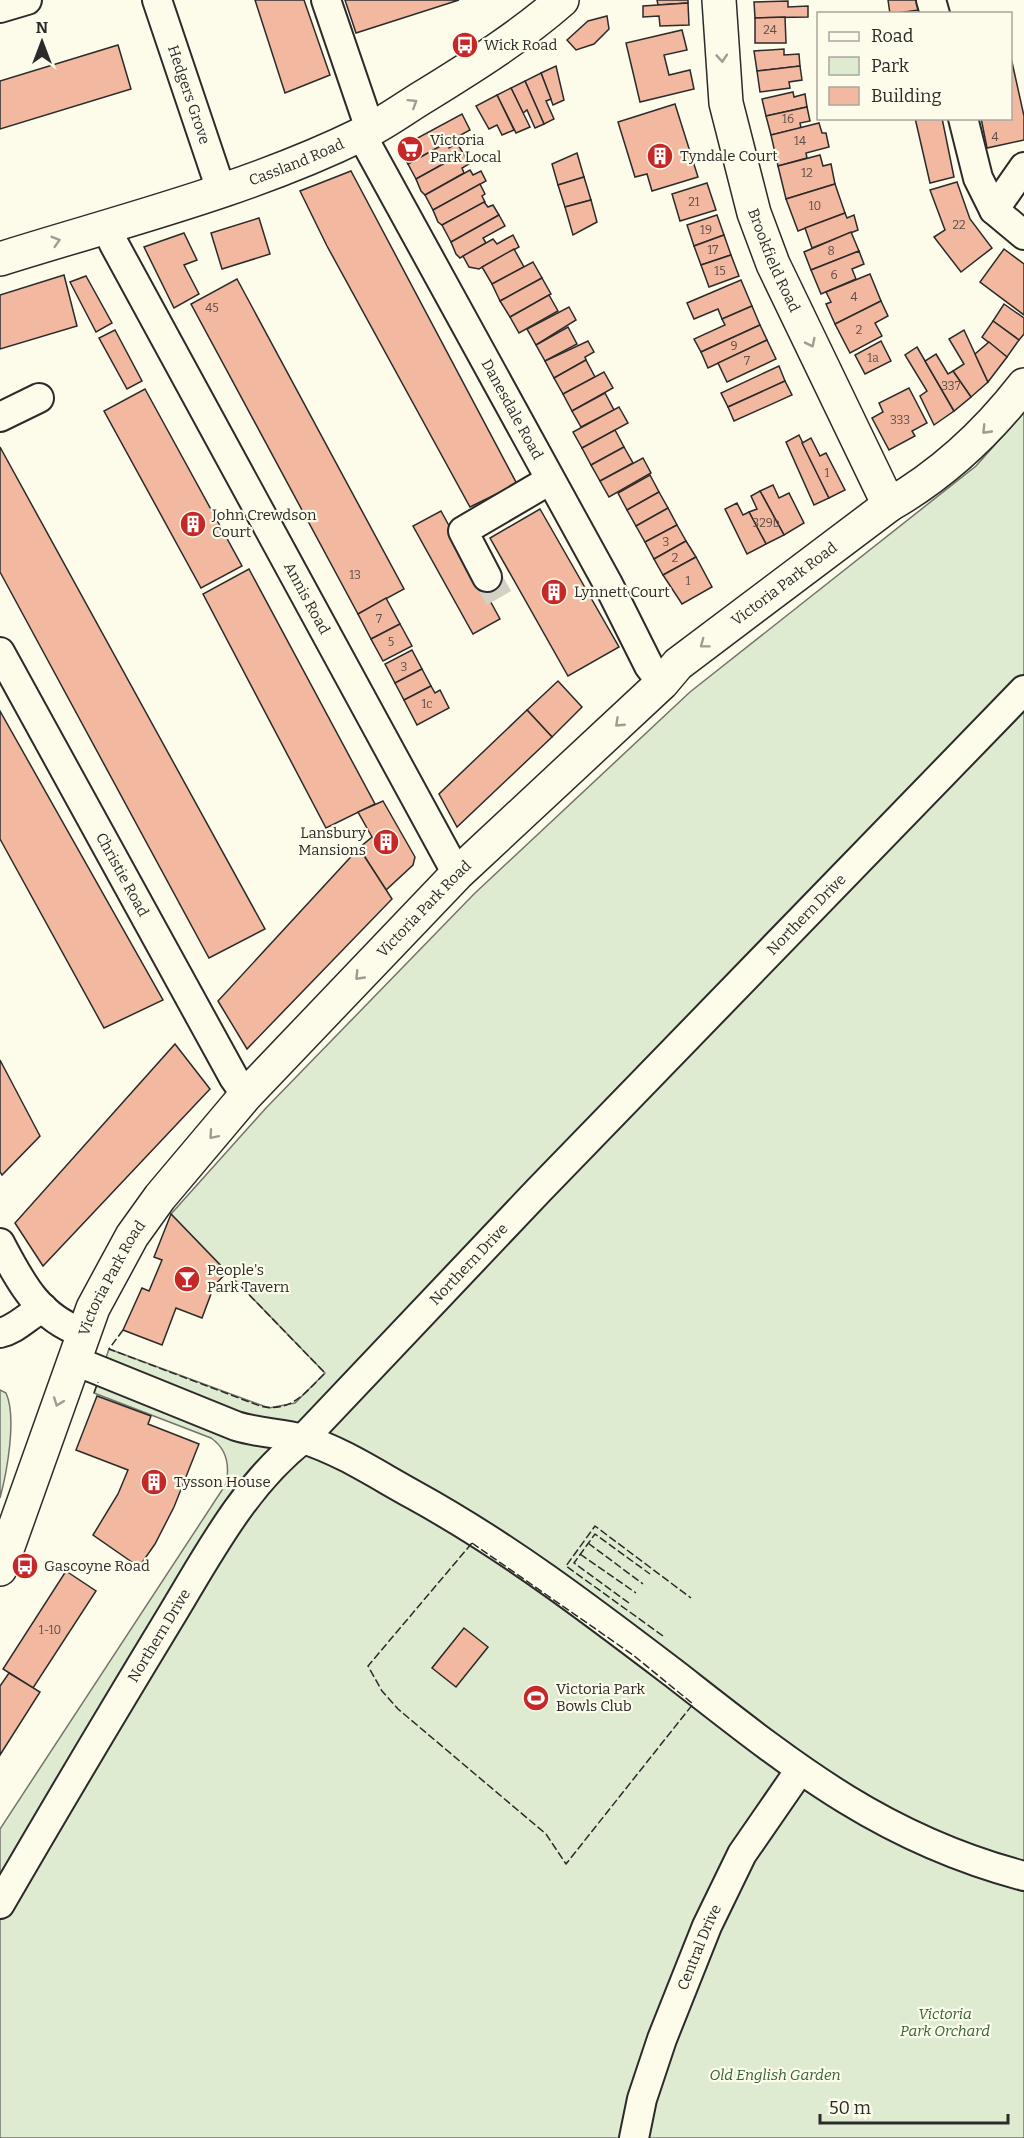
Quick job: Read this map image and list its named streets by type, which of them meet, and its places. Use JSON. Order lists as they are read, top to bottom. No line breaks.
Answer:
{"streets":{"main road":["Cassland Road","Brookfield Road","Victoria Park Road"],"street":["Hedgers Grove","Danesdale Road","Annis Road","Christie Road","Northern Drive","Central Drive"]},"crossings":[["Hedgers Grove","Cassland Road"],["Cassland Road","Danesdale Road"],["Cassland Road","Annis Road"],["Brookfield Road","Victoria Park Road"],["Danesdale Road","Victoria Park Road"],["Victoria Park Road","Annis Road"],["Victoria Park Road","Christie Road"]],"one_way":["Cassland Road","Brookfield Road","Victoria Park Road"],"parks":["Victoria Park Orchard","Old English Garden"],"places":{"bus stop":["Wick Road","Gascoyne Road"],"supermarket":["Victoria Park Local"],"building":["Tyndale Court","John Crewdson Court","Lynnett Court","Lansbury Mansions","Tysson House"],"bar":["People's Park Tavern"],"sports":["Victoria Park Bowls Club"]},"house_numbers":["24","16","4","14","12","21","10","22","19","17","8","15","6","4","45","2","9","1a","7","337","333","1","329b","3","2","13","1","7","5","3","1c","1-10"],"legend":["Road","Park","Building"],"scale_bar":"50 m","north":"top"}
